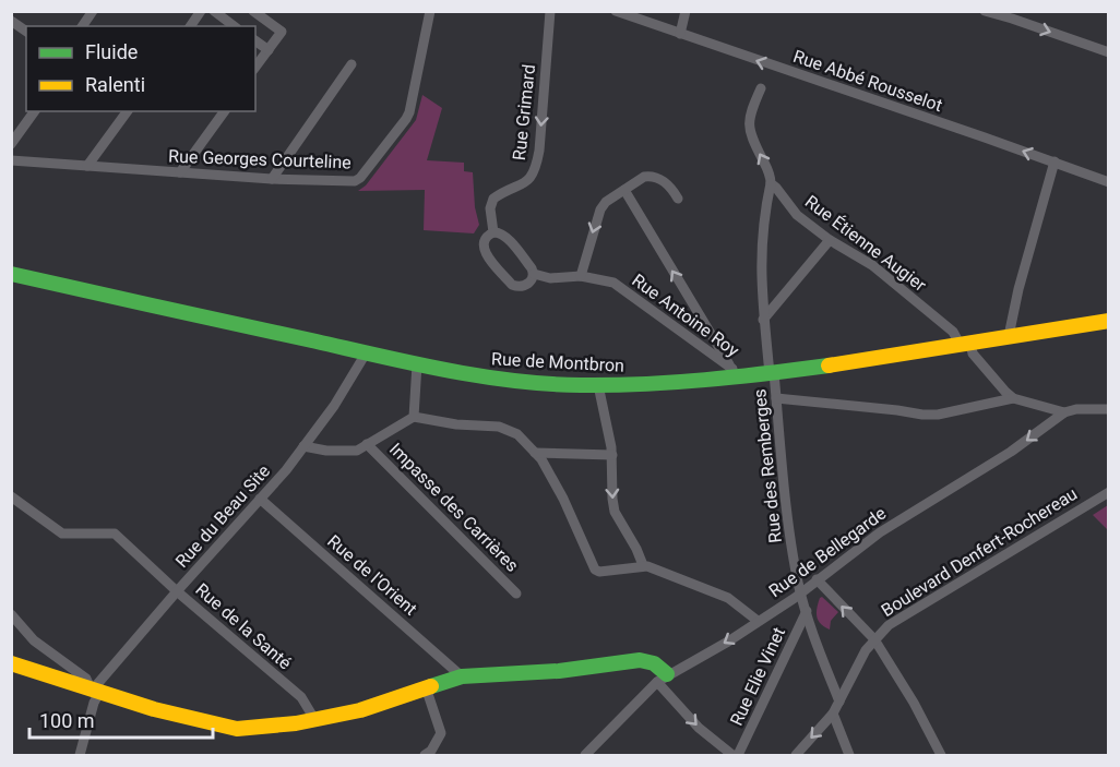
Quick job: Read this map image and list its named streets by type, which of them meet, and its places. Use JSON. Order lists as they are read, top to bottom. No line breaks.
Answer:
{"streets":{"main road":["Rue de Montbron"],"street":["Rue Abbé Rousselot","Rue Grimard","Rue Georges Courteline","Rue Étienne Augier","Rue Antoine Roy","Rue des Remberges","Impasse des Carrières","Rue du Beau Site","Rue de Bellegarde","Boulevard Denfert-Rochereau","Rue de l'Orient","Rue de la Santé","Rue Elie Vinet"]},"crossings":[["Rue Grimard","Rue Antoine Roy"],["Rue Étienne Augier","Rue de Montbron"],["Rue Étienne Augier","Rue des Remberges"],["Rue Antoine Roy","Rue de Montbron"],["Rue de Montbron","Rue des Remberges"],["Rue de Montbron","Rue du Beau Site"],["Rue des Remberges","Rue de Bellegarde"],["Rue des Remberges","Boulevard Denfert-Rochereau"],["Rue des Remberges","Rue Elie Vinet"],["Rue du Beau Site","Rue de l'Orient"],["Rue du Beau Site","Rue de la Santé"]],"one_way":["Rue Abbé Rousselot","Rue Grimard","Rue de Bellegarde"],"legend":["Fluide","Ralenti"],"scale_bar":"100 m"}
